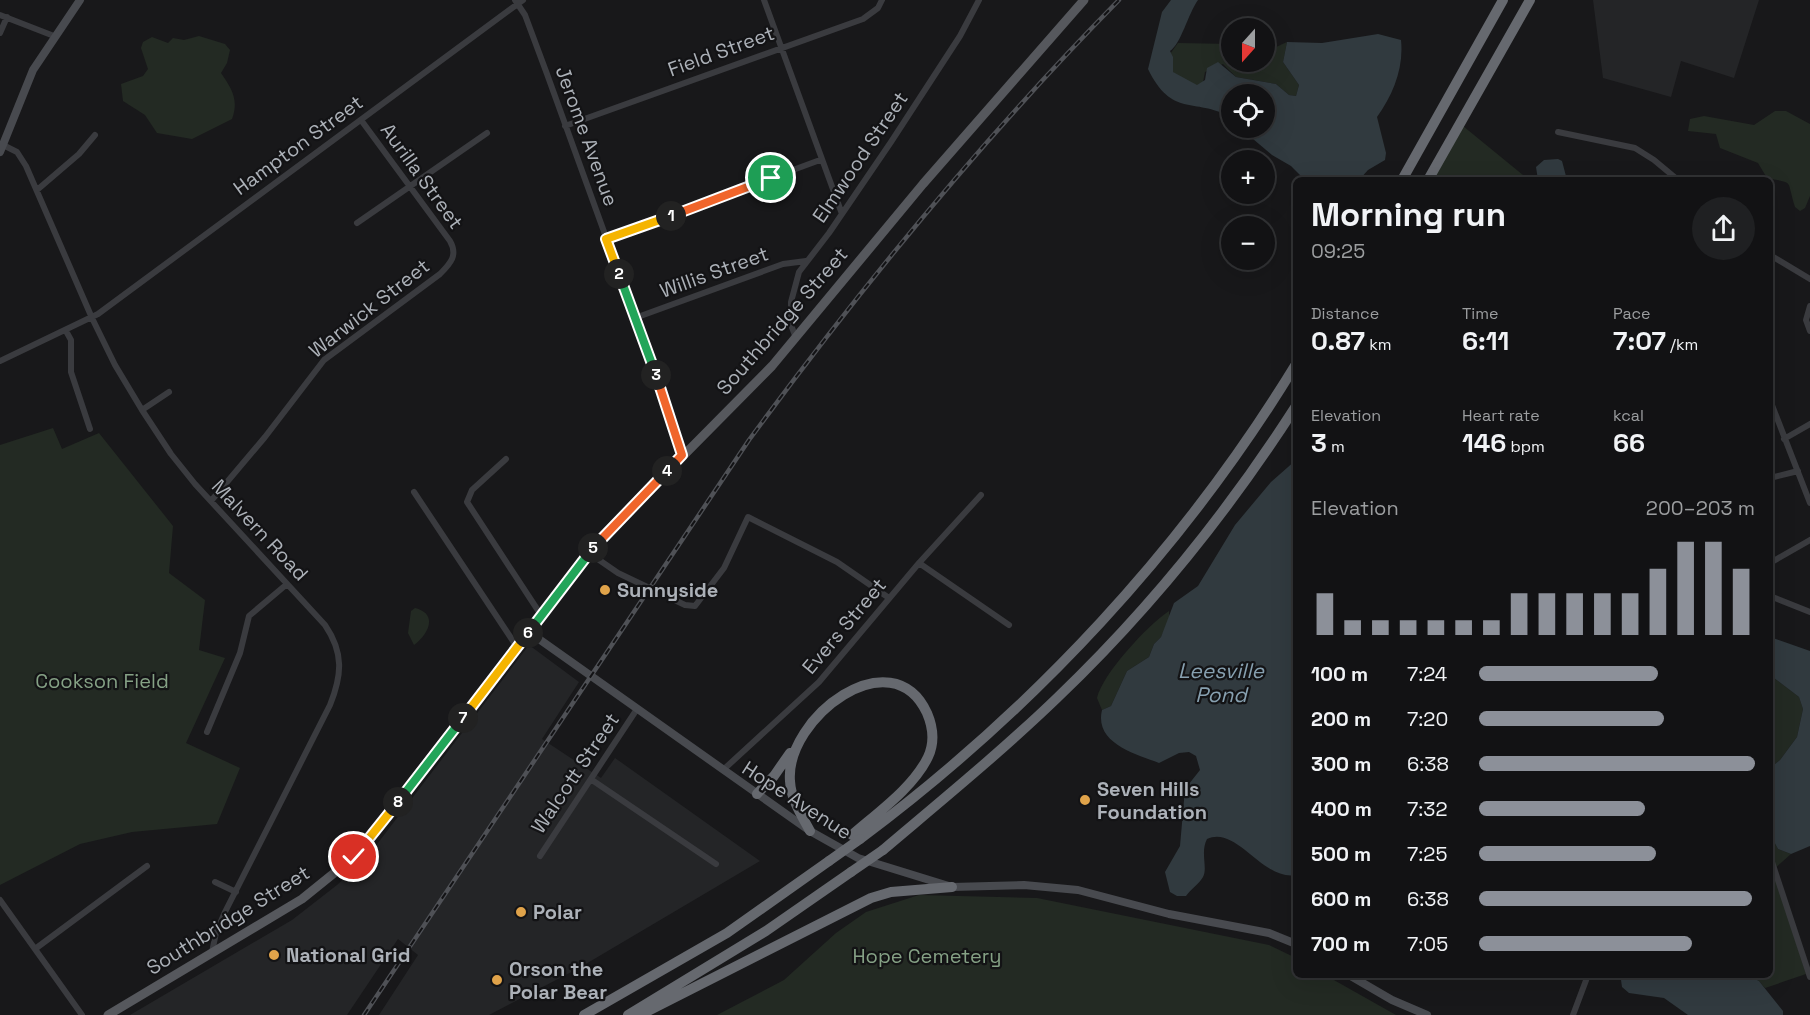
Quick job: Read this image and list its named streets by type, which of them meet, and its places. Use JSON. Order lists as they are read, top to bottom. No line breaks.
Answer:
{"streets":{"main road":["Southbridge Street","Hope Avenue"],"street":["Field Street","Jerome Avenue","Hampton Street","Elmwood Street","Aurilla Street","Willis Street","Warwick Street","Malvern Road","Evers Street","Walcott Street"]},"crossings":[["Field Street","Jerome Avenue"],["Jerome Avenue","Hampton Street"],["Jerome Avenue","Willis Street"],["Jerome Avenue","Southbridge Street"],["Hampton Street","Aurilla Street"],["Hampton Street","Malvern Road"],["Elmwood Street","Willis Street"],["Elmwood Street","Southbridge Street"],["Aurilla Street","Warwick Street"],["Warwick Street","Malvern Road"],["Southbridge Street","Malvern Road"],["Southbridge Street","Hope Avenue"],["Evers Street","Hope Avenue"],["Walcott Street","Hope Avenue"]],"water":["Leesville Pond"],"parks":["Cookson Field","Hope Cemetery"],"places":["Sunnyside","Seven Hills Foundation","Polar","National Grid","Orson the Polar Bear"],"north":"bottom","page":{"map_buttons":["+","−"],"heading":["Morning run","09:25"],"pins":["1","2","3","4","5","6","7","8"],"stats":[["Distance","0.87 km"],["Time","6:11"],["Pace","7:07 /km"],["Elevation","3 m"],["Heart rate","146 bpm"],["kcal","66"]],"chart":["Elevation","200–203 m"],"list":[{"name":"100 m","note":"7:24"},{"name":"200 m","note":"7:20"},{"name":"300 m","note":"6:38"},{"name":"400 m","note":"7:32"},{"name":"500 m","note":"7:25"},{"name":"600 m","note":"6:38"},{"name":"700 m","note":"7:05"}]}}
